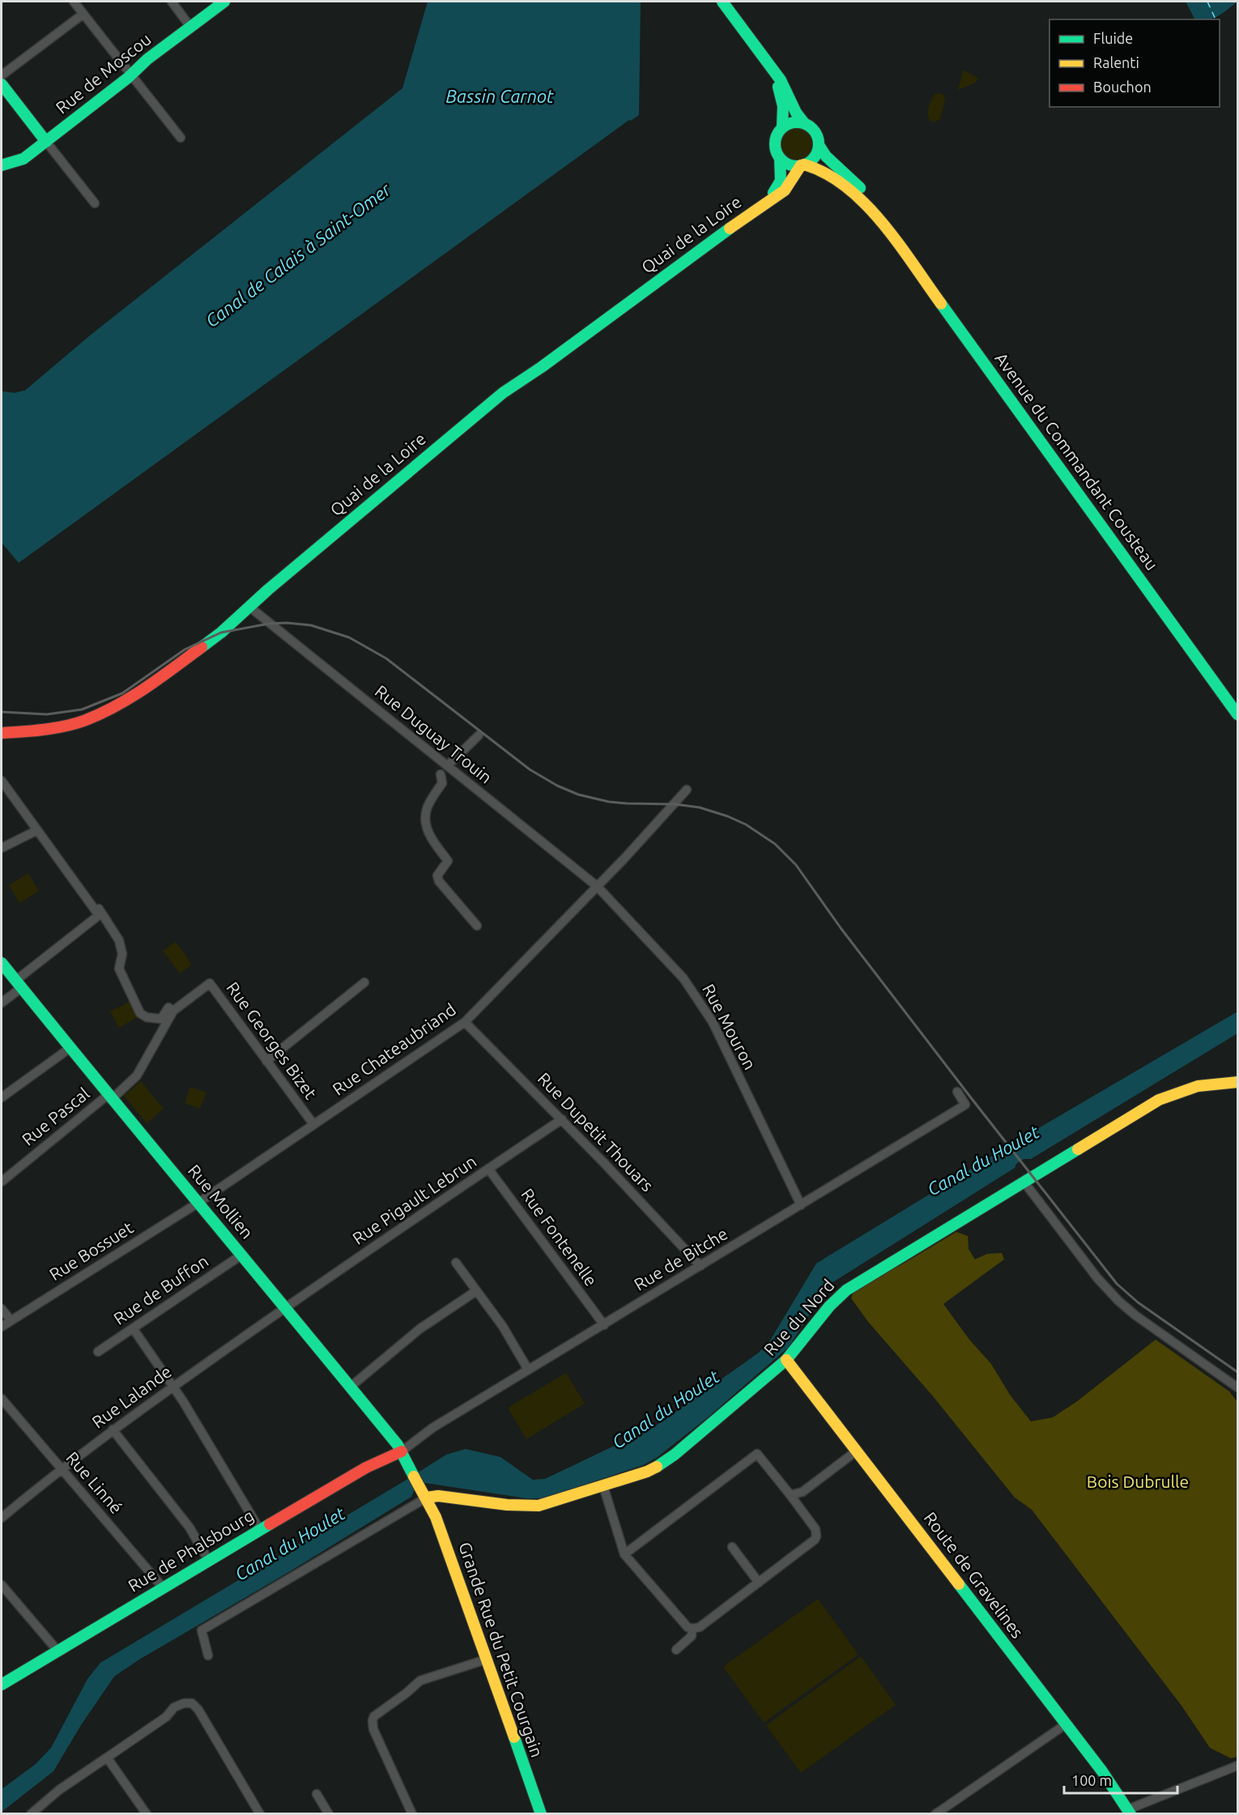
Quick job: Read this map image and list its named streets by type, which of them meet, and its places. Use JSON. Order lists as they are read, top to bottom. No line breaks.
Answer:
{"streets":{"street":["Rue de Moscou","Quai de la Loire","Avenue du Commandant Cousteau","Rue Duguay Trouin","Rue Mouron","Rue Georges Bizet","Rue Chateaubriand","Rue Pascal","Rue Dupetit Thouars","Rue Pigault Lebrun","Rue Mollien","Rue Fontenelle","Rue Bossuet","Rue de Bitche","Rue de Buffon","Rue du Nord","Rue Lalande","Rue Linné","Rue de Phalsbourg","Route de Gravelines","Grande Rue du Petit Courgain"]},"crossings":[["Quai de la Loire","Avenue du Commandant Cousteau"],["Quai de la Loire","Rue Duguay Trouin"],["Rue Duguay Trouin","Rue Mouron"],["Rue Duguay Trouin","Rue Chateaubriand"],["Rue Mouron","Rue Chateaubriand"],["Rue Mouron","Rue de Bitche"],["Rue Georges Bizet","Rue Chateaubriand"],["Rue Georges Bizet","Rue Pascal"],["Rue Georges Bizet","Rue Mollien"],["Rue Chateaubriand","Rue Dupetit Thouars"],["Rue Chateaubriand","Rue Mollien"],["Rue Chateaubriand","Rue Bossuet"],["Rue Pascal","Rue Mollien"],["Rue Dupetit Thouars","Rue Pigault Lebrun"],["Rue Dupetit Thouars","Rue de Bitche"],["Rue Pigault Lebrun","Rue Mollien"],["Rue Pigault Lebrun","Rue Fontenelle"],["Rue Pigault Lebrun","Rue Lalande"],["Rue Mollien","Rue Bossuet"],["Rue Mollien","Rue de Bitche"],["Rue Mollien","Rue de Buffon"],["Rue Mollien","Rue Lalande"],["Rue Mollien","Rue de Phalsbourg"],["Rue Mollien","Grande Rue du Petit Courgain"],["Rue Fontenelle","Rue de Bitche"],["Rue de Bitche","Rue de Phalsbourg"],["Rue du Nord","Route de Gravelines"],["Rue du Nord","Grande Rue du Petit Courgain"],["Rue Lalande","Rue Linné"],["Rue Linné","Rue de Phalsbourg"]],"water":["Bassin Carnot","Canal de Calais à Saint-Omer","Canal du Houlet"],"parks":["Bois Dubrulle"],"legend":["Fluide","Ralenti","Bouchon"],"scale_bar":"100 m"}
